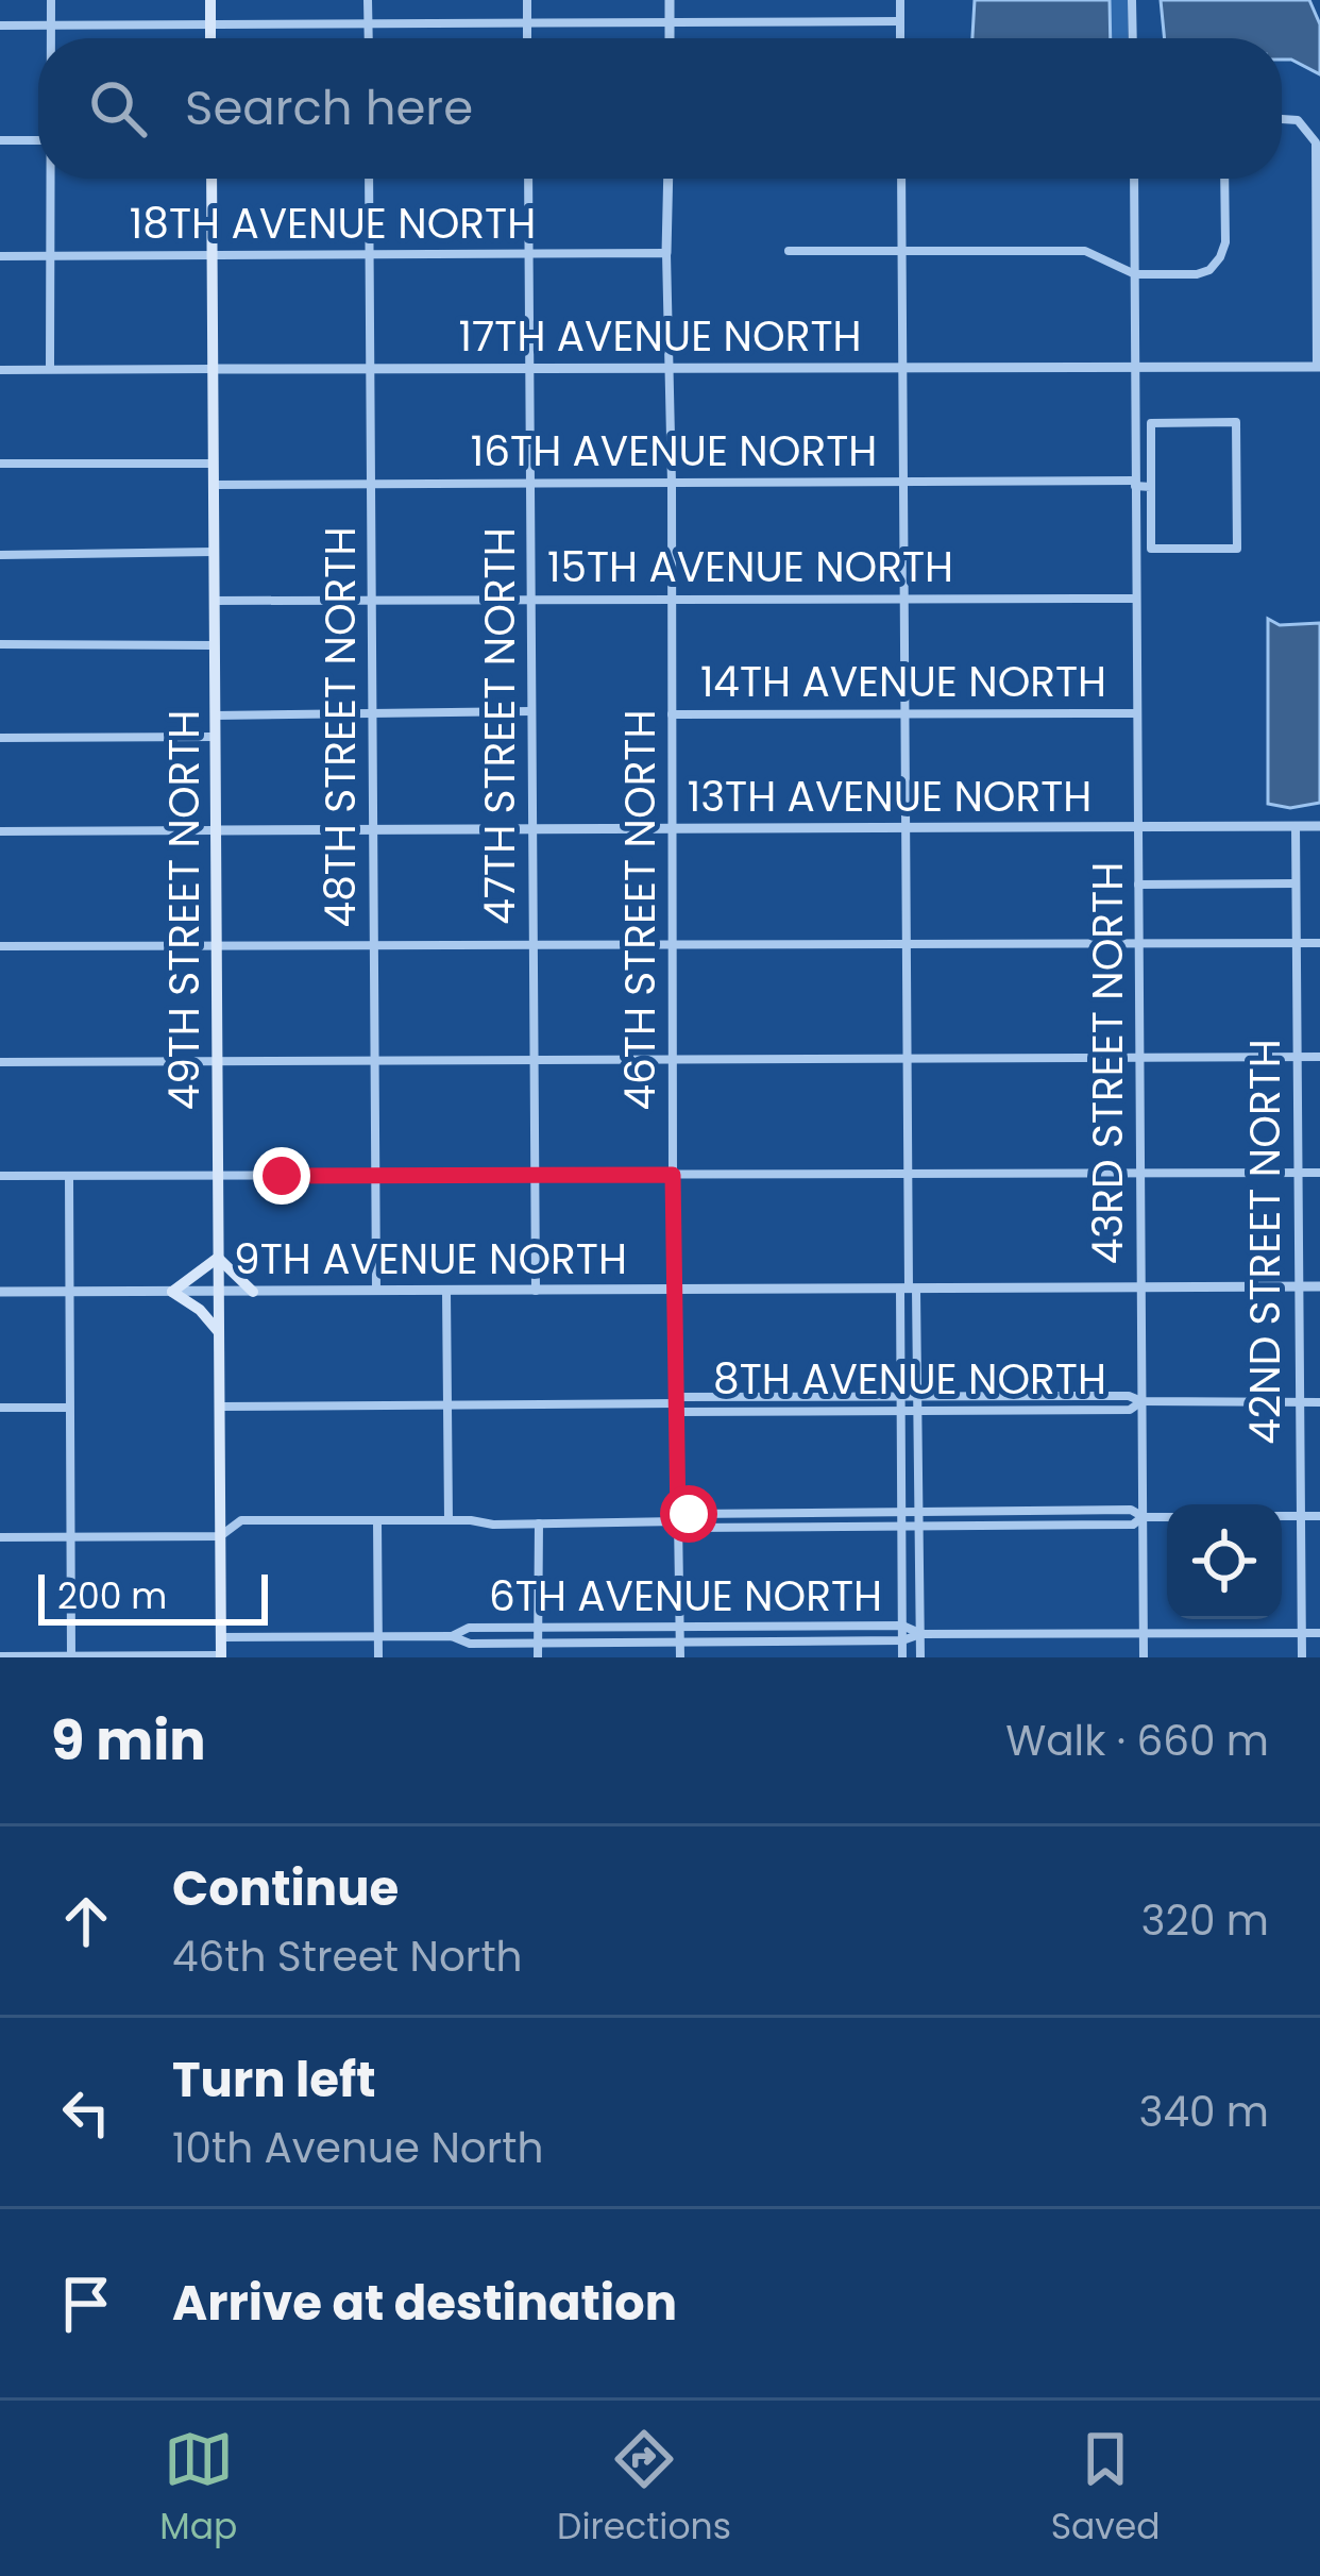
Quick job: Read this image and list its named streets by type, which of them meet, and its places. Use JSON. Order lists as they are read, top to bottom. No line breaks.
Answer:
{"streets":{"main road":["49TH STREET NORTH"],"street":["18TH AVENUE NORTH","17TH AVENUE NORTH","16TH AVENUE NORTH","15TH AVENUE NORTH","14TH AVENUE NORTH","47TH STREET NORTH","48TH STREET NORTH","13TH AVENUE NORTH","46TH STREET NORTH","43RD STREET NORTH","42ND STREET NORTH","9TH AVENUE NORTH","8TH AVENUE NORTH","6TH AVENUE NORTH"]},"crossings":[["18TH AVENUE NORTH","47TH STREET NORTH"],["18TH AVENUE NORTH","48TH STREET NORTH"],["18TH AVENUE NORTH","49TH STREET NORTH"],["18TH AVENUE NORTH","46TH STREET NORTH"],["17TH AVENUE NORTH","47TH STREET NORTH"],["17TH AVENUE NORTH","48TH STREET NORTH"],["17TH AVENUE NORTH","49TH STREET NORTH"],["17TH AVENUE NORTH","46TH STREET NORTH"],["17TH AVENUE NORTH","43RD STREET NORTH"],["16TH AVENUE NORTH","47TH STREET NORTH"],["16TH AVENUE NORTH","48TH STREET NORTH"],["16TH AVENUE NORTH","49TH STREET NORTH"],["16TH AVENUE NORTH","46TH STREET NORTH"],["16TH AVENUE NORTH","43RD STREET NORTH"],["15TH AVENUE NORTH","47TH STREET NORTH"],["15TH AVENUE NORTH","48TH STREET NORTH"],["15TH AVENUE NORTH","49TH STREET NORTH"],["15TH AVENUE NORTH","46TH STREET NORTH"],["15TH AVENUE NORTH","43RD STREET NORTH"],["14TH AVENUE NORTH","46TH STREET NORTH"],["14TH AVENUE NORTH","43RD STREET NORTH"],["47TH STREET NORTH","13TH AVENUE NORTH"],["47TH STREET NORTH","9TH AVENUE NORTH"],["48TH STREET NORTH","13TH AVENUE NORTH"],["48TH STREET NORTH","9TH AVENUE NORTH"],["13TH AVENUE NORTH","49TH STREET NORTH"],["13TH AVENUE NORTH","46TH STREET NORTH"],["13TH AVENUE NORTH","43RD STREET NORTH"],["13TH AVENUE NORTH","42ND STREET NORTH"],["49TH STREET NORTH","9TH AVENUE NORTH"],["49TH STREET NORTH","8TH AVENUE NORTH"],["49TH STREET NORTH","6TH AVENUE NORTH"],["46TH STREET NORTH","9TH AVENUE NORTH"],["46TH STREET NORTH","8TH AVENUE NORTH"],["46TH STREET NORTH","6TH AVENUE NORTH"],["43RD STREET NORTH","9TH AVENUE NORTH"],["43RD STREET NORTH","8TH AVENUE NORTH"],["43RD STREET NORTH","6TH AVENUE NORTH"],["42ND STREET NORTH","9TH AVENUE NORTH"],["42ND STREET NORTH","8TH AVENUE NORTH"],["42ND STREET NORTH","6TH AVENUE NORTH"]],"scale_bar":"200 m","page":{"search":"Search here","scale":"200 m","heading":["9 min","Walk · 660 m"],"list":[["Continue","46th Street North","320 m"],["Turn left","10th Avenue North","340 m"],"Arrive at destination"],"nav":["Map","Directions","Saved"]}}
